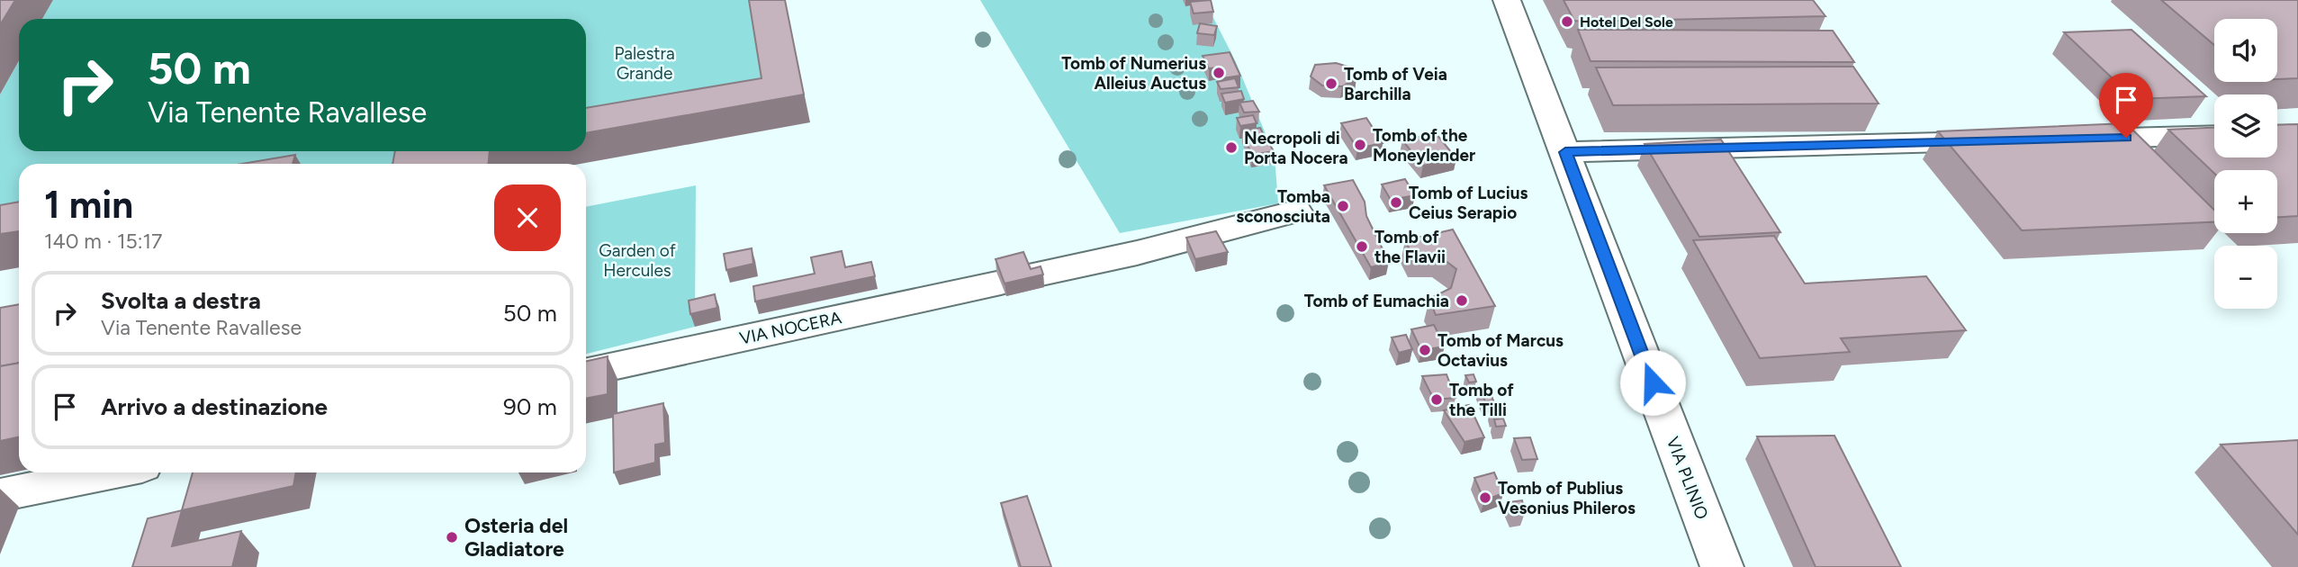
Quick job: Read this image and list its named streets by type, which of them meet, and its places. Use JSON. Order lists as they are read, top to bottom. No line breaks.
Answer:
{"streets":{"street":["VIA NOCERA","VIA PLINIO"]},"parks":["Palestra Grande","Garden of Hercules"],"places":["Hotel Del Sole","Tomb of Numerius Alleius Auctus","Tomb of Veia Barchilla","Tomb of the Moneylender","Necropoli di Porta Nocera","Tomb of Lucius Ceius Serapio","Tomba sconosciuta","Tomb of the Flavii","Tomb of Eumachia","Tomb of Marcus Octavius","Tomb of the Tilli","Tomb of Publius Vesonius Phileros","Osteria del Gladiatore"],"page":{"map_buttons":["+","−"],"turn":["50 m","Via Tenente Ravallese"],"heading":["1 min","140 m · 15:17"],"list":[{"name":"Svolta a destra","note":"Via Tenente Ravallese","value":"50 m"},{"name":"Arrivo a destinazione","value":"90 m"}]}}
